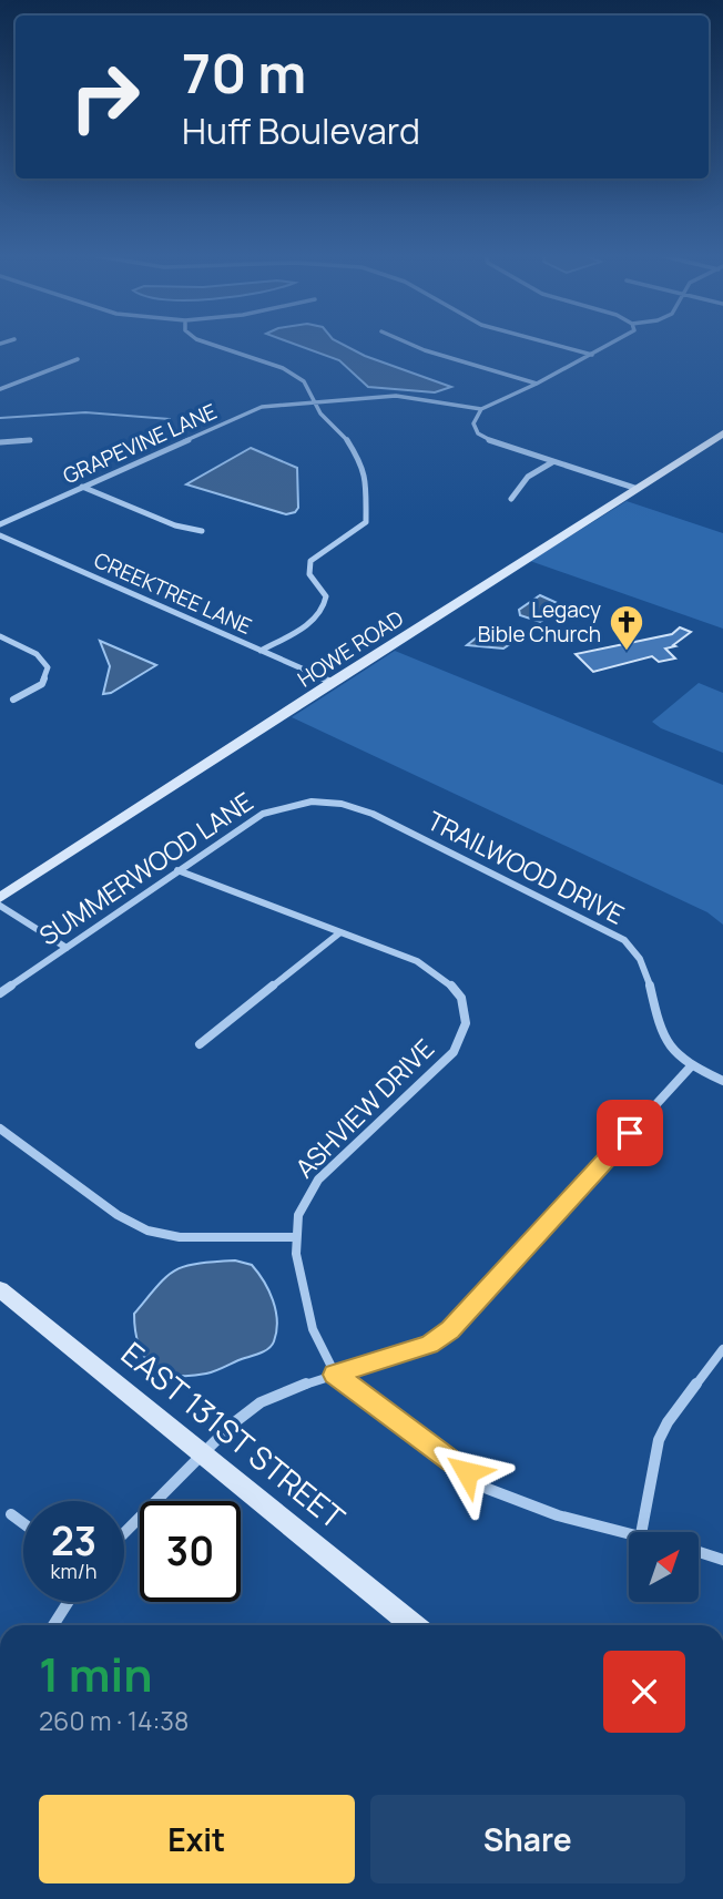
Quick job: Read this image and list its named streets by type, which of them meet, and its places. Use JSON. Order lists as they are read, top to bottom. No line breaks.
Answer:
{"streets":{"street":["GRAPEVINE LANE","CREEKTREE LANE","HOWE ROAD","TRAILWOOD DRIVE","SUMMERWOOD LANE","ASHVIEW DRIVE","EAST 131ST STREET"]},"crossings":[["CREEKTREE LANE","HOWE ROAD"],["TRAILWOOD DRIVE","SUMMERWOOD LANE"],["SUMMERWOOD LANE","ASHVIEW DRIVE"]],"places":{"church":["Legacy Bible Church"]},"north":"top right","page":{"turn":["70 m","Huff Boulevard"],"speed":"23 km/h","limit":"30","heading":["1 min","260 m · 14:38"],"buttons":["Exit","Share"]}}
